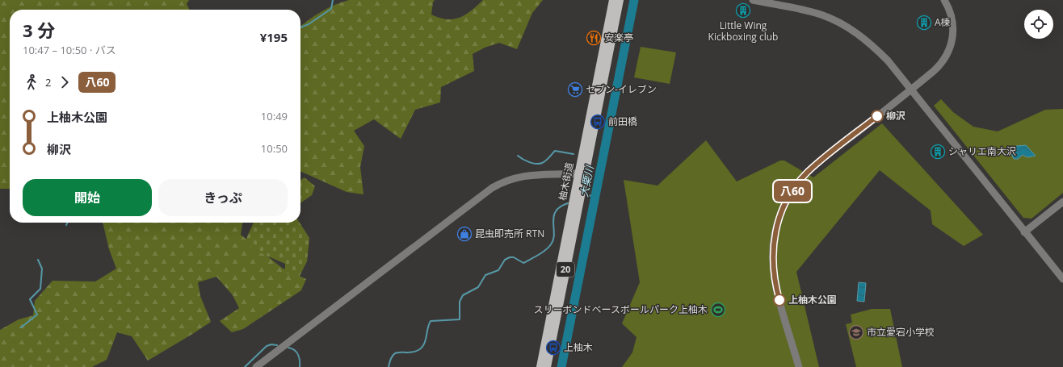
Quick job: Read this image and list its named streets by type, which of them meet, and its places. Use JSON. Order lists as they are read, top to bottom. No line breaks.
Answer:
{"streets":{"main road":["柚木街道","20"]},"water":["大栗川"],"places":{"building":["Little Wing Kickboxing club","A棟","シャリエ南大沢"],"restaurant":["安楽亭"],"supermarket":["セブン-イレブン"],"other":["柳沢","上柚木公園"],"bus stop":["前田橋","上柚木"],"shop":["昆虫即売所 RTN"],"sports":["スリーボンドベースボールパーク上柚木"],"school or university":["市立愛宕小学校"]},"lines":["bus line 八60"],"page":{"on_map":"八60","heading":["3 分","10:47 – 10:50 · バス","¥195"],"legs":["2","八60"],"list":[{"name":"上柚木公園","value":"10:49"},{"name":"柳沢","value":"10:50"}],"buttons":["開始","きっぷ"]}}
